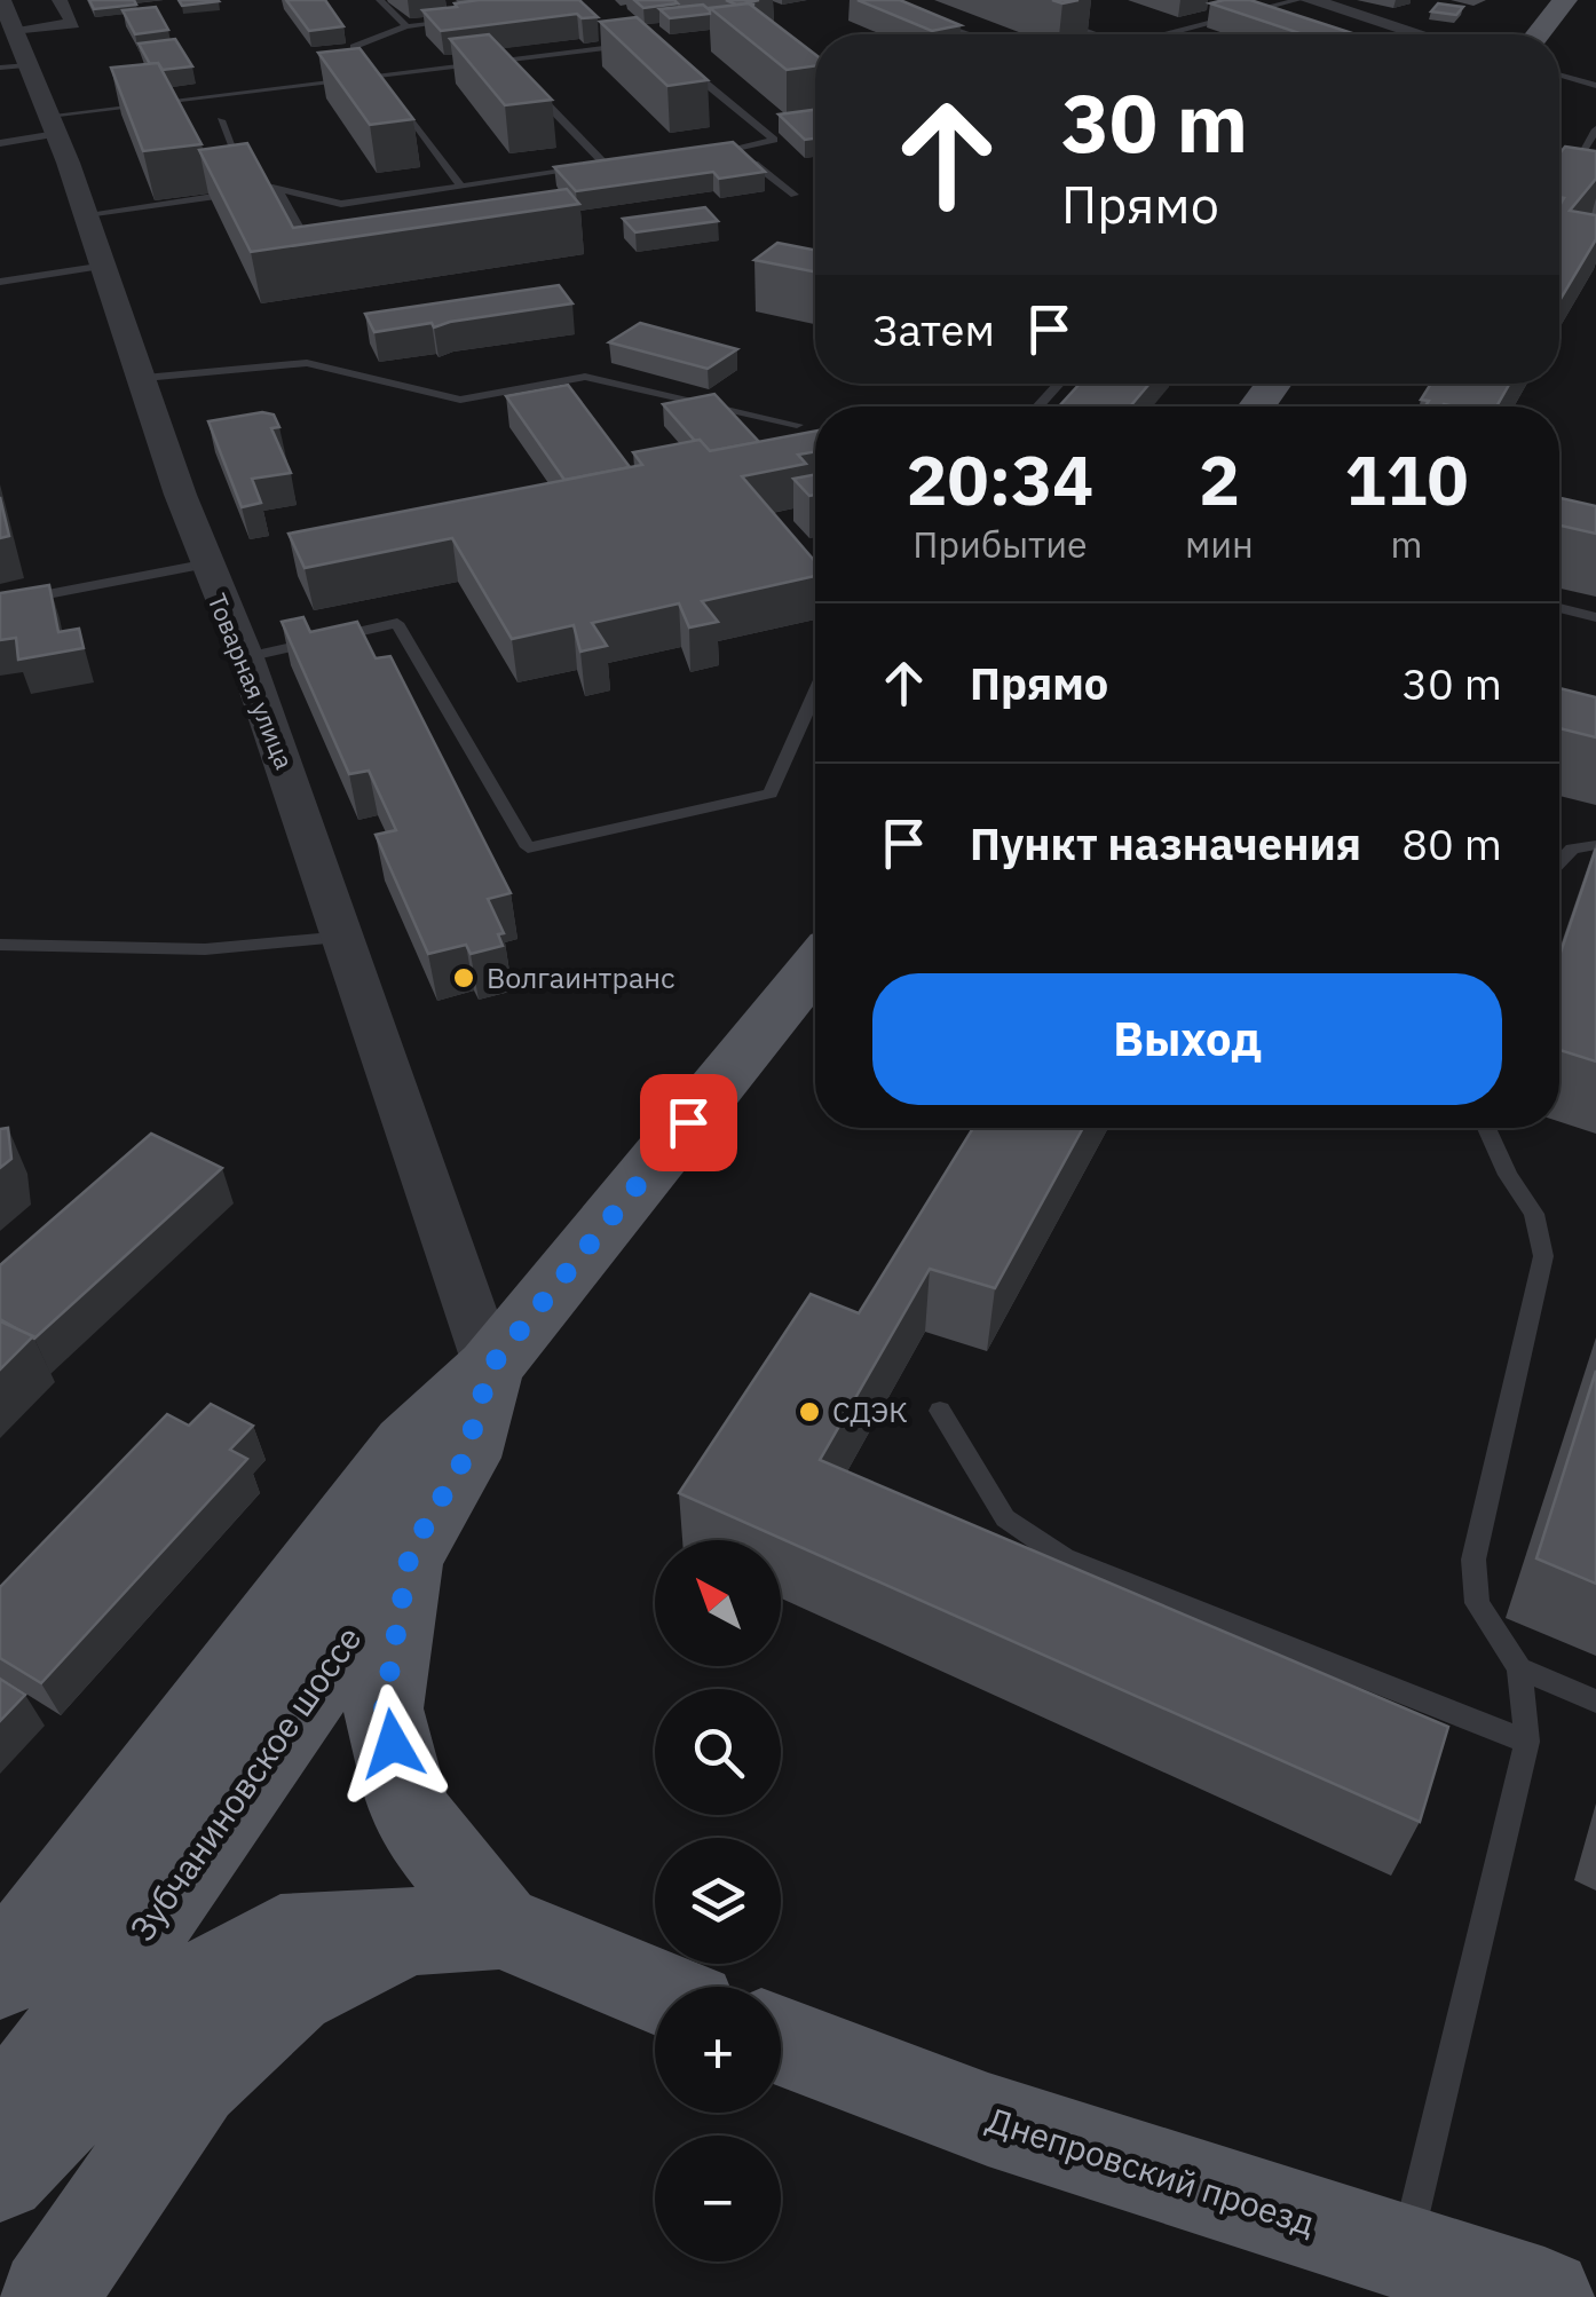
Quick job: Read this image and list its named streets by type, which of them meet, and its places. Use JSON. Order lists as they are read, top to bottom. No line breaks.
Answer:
{"streets":{"main road":["Зубчаниновское шоссе","Днепровский проезд"],"street":["Товарная улица"]},"crossings":[["Товарная улица","Зубчаниновское шоссе"]],"places":["Волгаинтранс","СДЭК"],"north":"top left","page":{"turn":["30 m","Прямо"],"then":"Затем","eta":["20:34","Прибытие","2","мин","110","m"],"list":[{"name":"Прямо","value":"30 m"},{"name":"Пункт назначения","value":"80 m"}],"buttons":"Выход","map_buttons":["+","−"]}}
